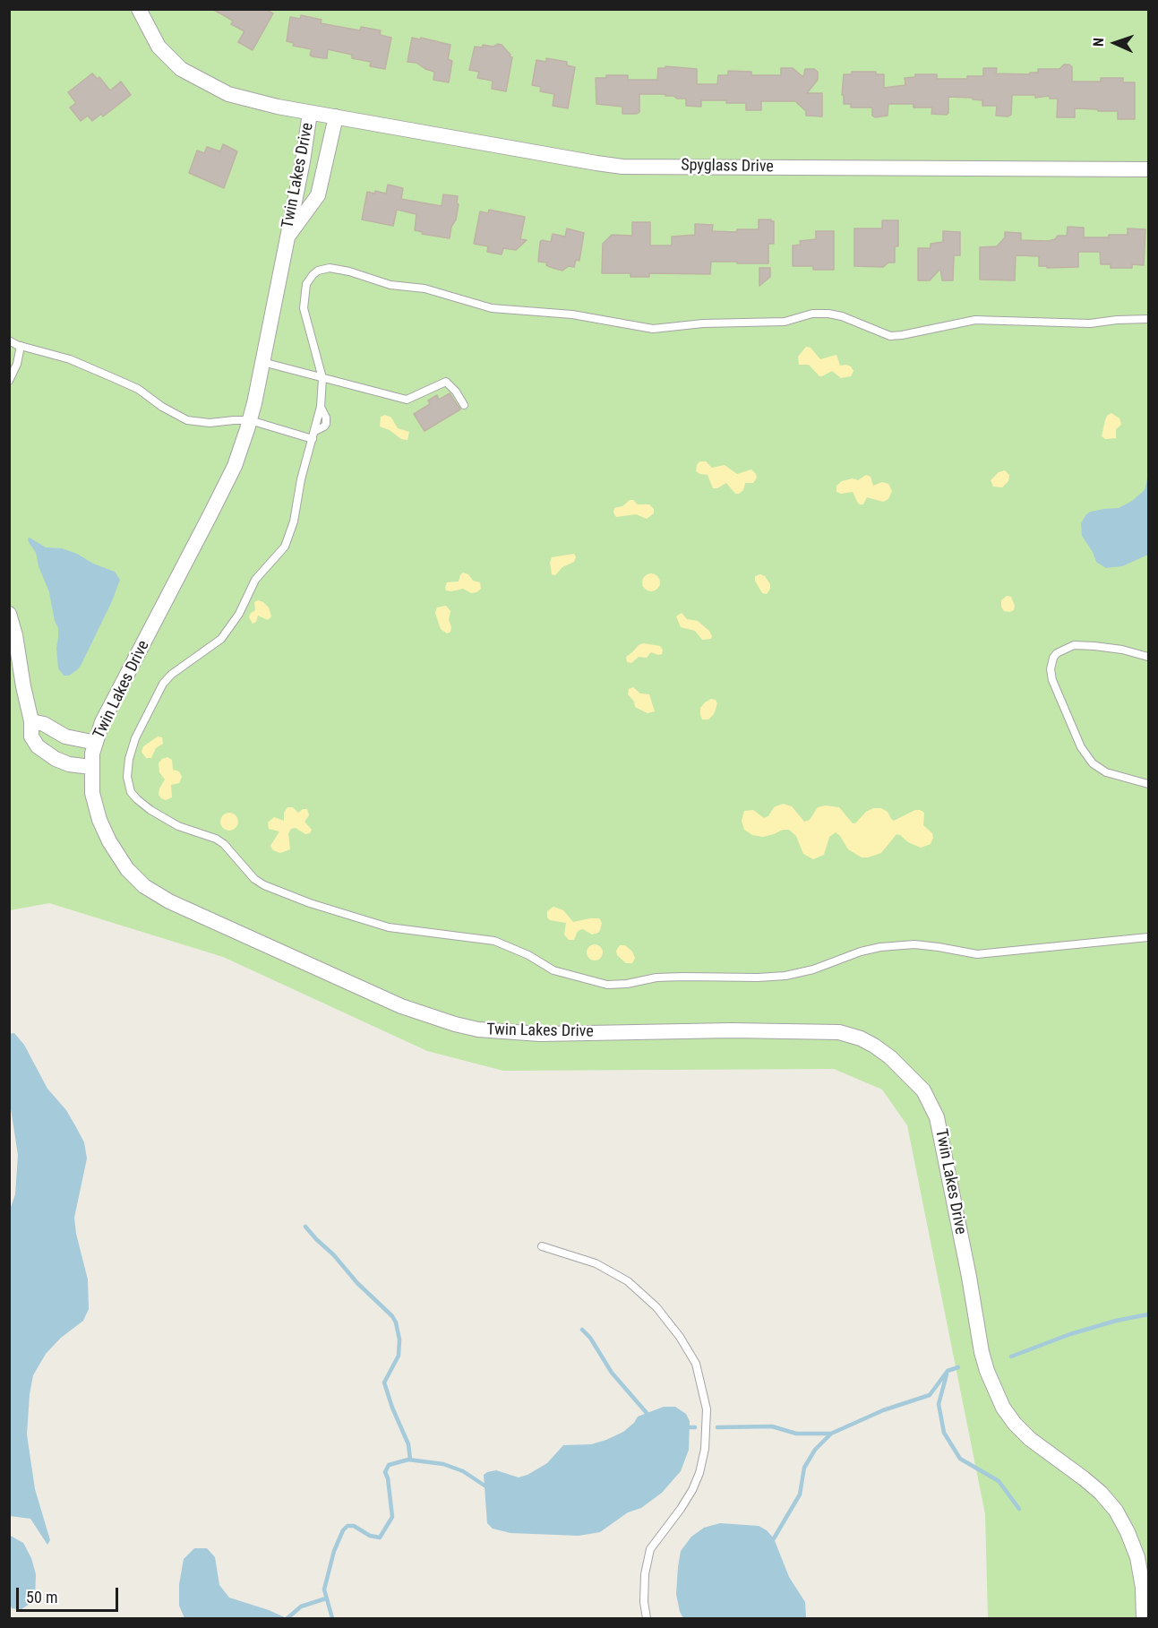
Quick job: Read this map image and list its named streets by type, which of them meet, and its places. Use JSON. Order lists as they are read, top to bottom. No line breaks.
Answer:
{"streets":{"street":["Spyglass Drive","Twin Lakes Drive"]},"crossings":[["Spyglass Drive","Twin Lakes Drive"]],"scale_bar":"50 m","north":"left"}
